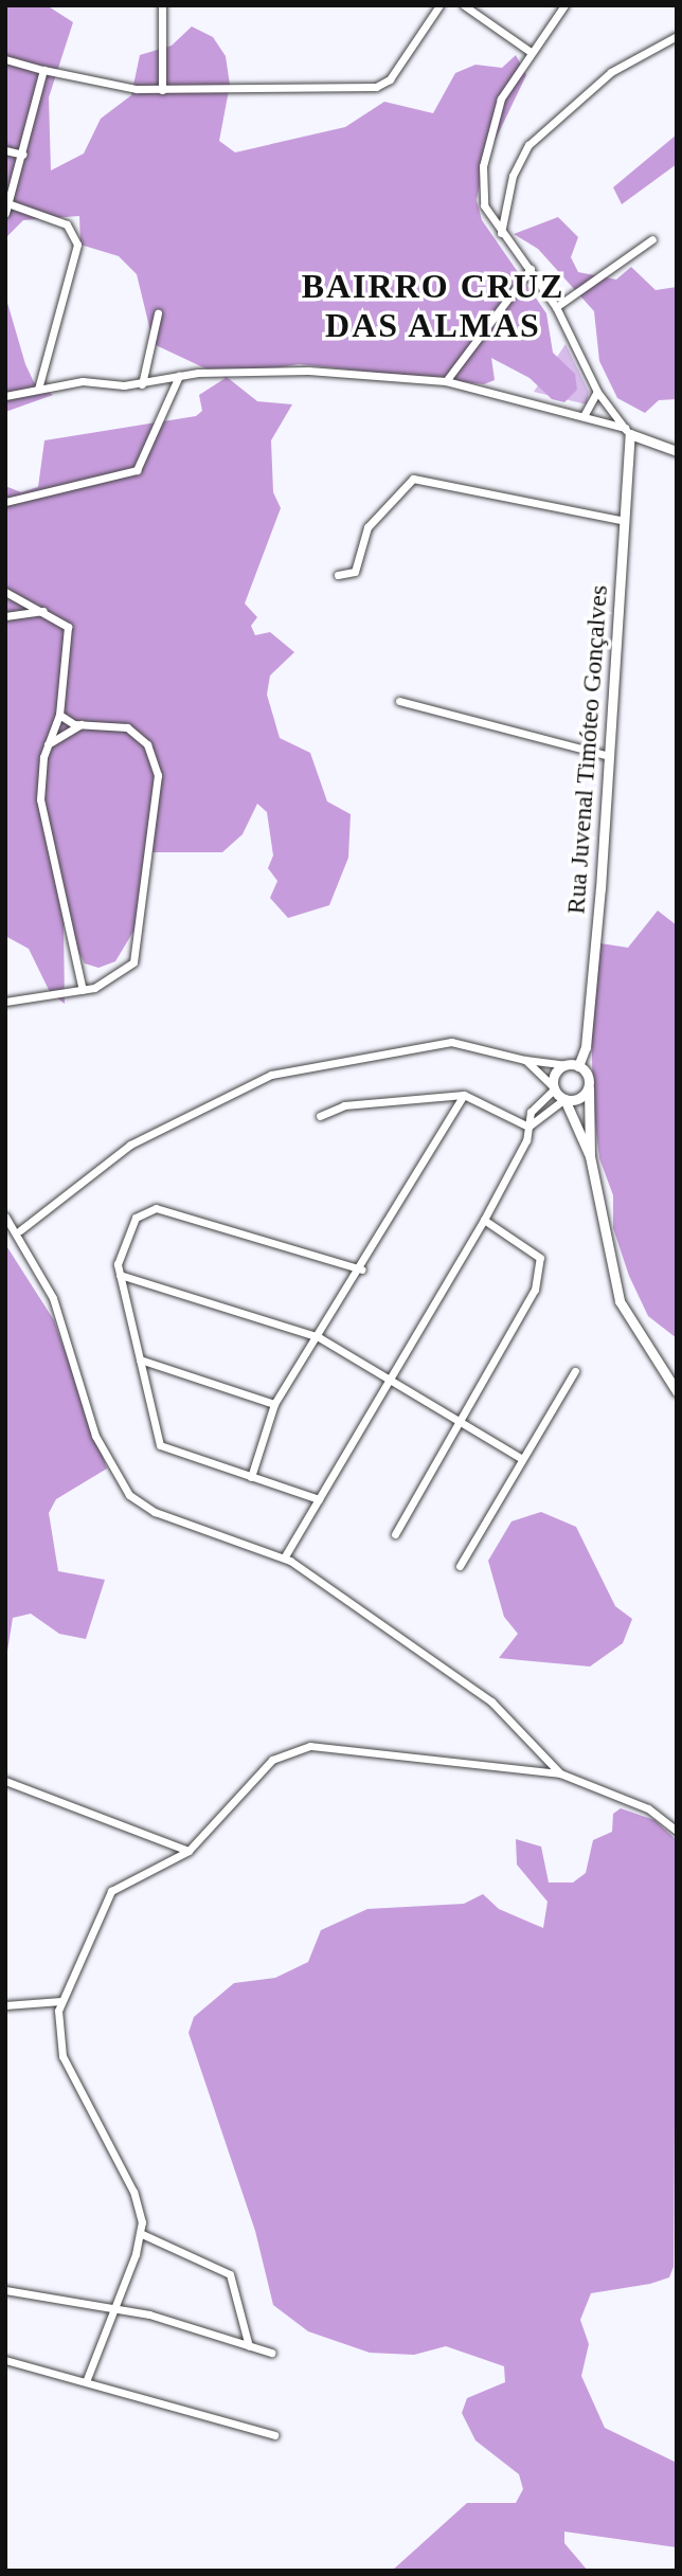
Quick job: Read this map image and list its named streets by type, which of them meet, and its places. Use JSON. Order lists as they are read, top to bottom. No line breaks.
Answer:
{"streets":{"street":["Rua Juvenal Timóteo Gonçalves"]},"districts":["BAIRRO CRUZ DAS ALMAS"]}
